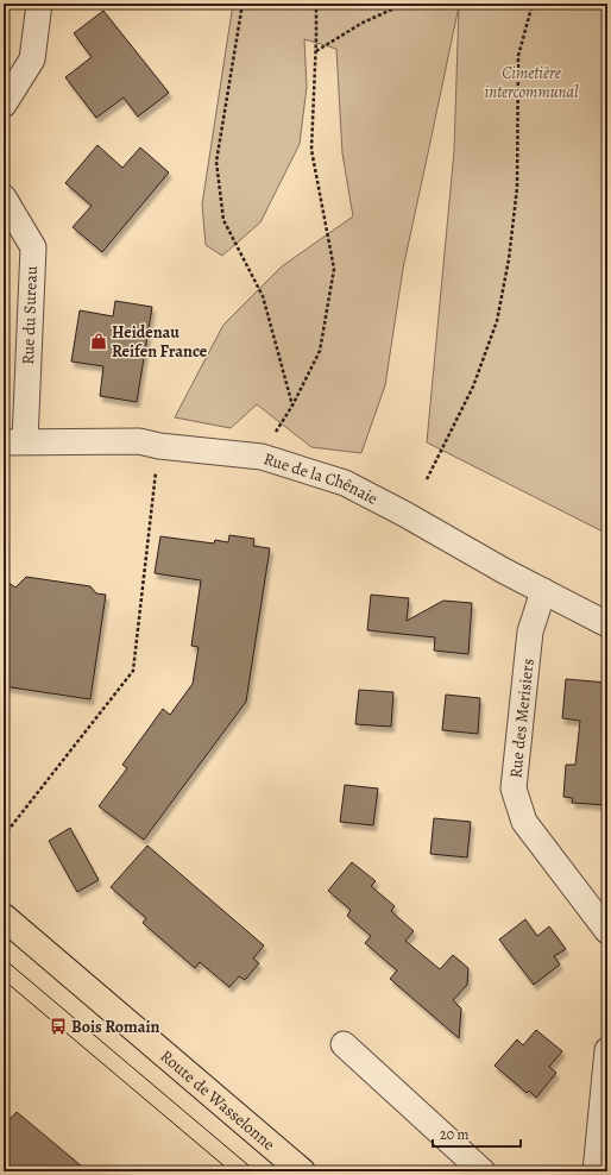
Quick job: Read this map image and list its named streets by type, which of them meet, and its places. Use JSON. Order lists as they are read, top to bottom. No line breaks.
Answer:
{"streets":{"main road":["Route de Wasselonne"],"street":["Rue du Sureau","Rue de la Chênaie","Rue des Merisiers"]},"crossings":[["Rue du Sureau","Rue de la Chênaie"],["Rue de la Chênaie","Rue des Merisiers"]],"parks":["Cimetière intercommunal"],"places":{"shop":["Heidenau Reifen France"],"bus stop":["Bois Romain"]},"scale_bar":"20 m"}
